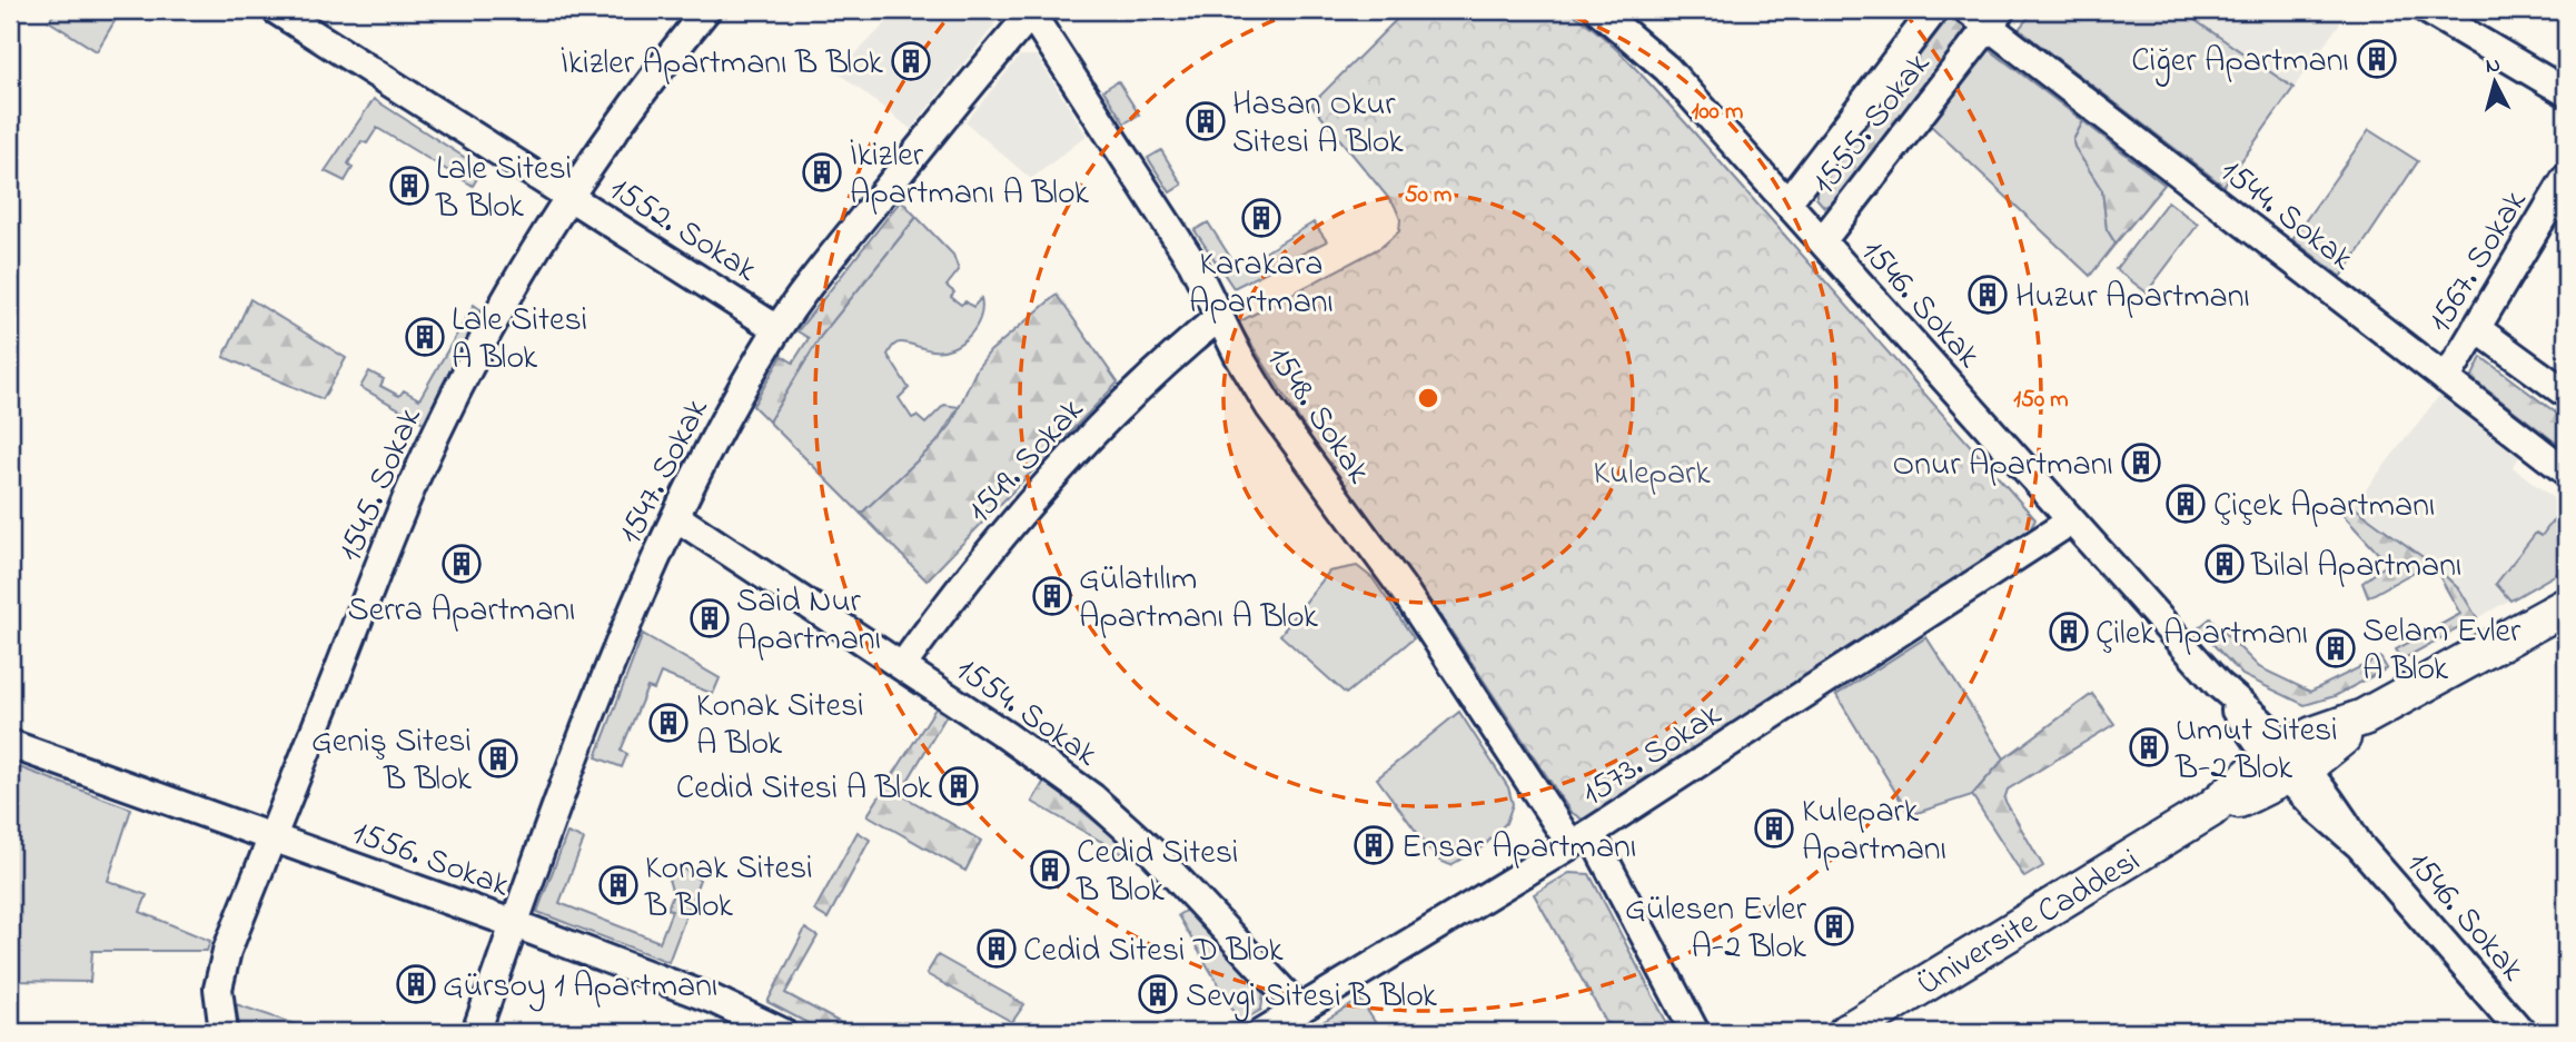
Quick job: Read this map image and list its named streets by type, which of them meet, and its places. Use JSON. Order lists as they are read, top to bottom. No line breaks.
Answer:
{"streets":{"main road":["Üniversite Caddesi"],"street":["1555. Sokak","1544. Sokak","1552. Sokak","1567. Sokak","1546. Sokak","1548. Sokak","1549. Sokak","1547. Sokak","1545. Sokak","1554. Sokak","1573. Sokak","1556. Sokak"]},"crossings":[["1555. Sokak","1544. Sokak"],["1555. Sokak","1546. Sokak"],["1544. Sokak","1567. Sokak"],["1552. Sokak","1547. Sokak"],["1552. Sokak","1545. Sokak"],["1546. Sokak","1573. Sokak"],["1546. Sokak","Üniversite Caddesi"],["1548. Sokak","1549. Sokak"],["1548. Sokak","1547. Sokak"],["1548. Sokak","1573. Sokak"],["1549. Sokak","1554. Sokak"],["1547. Sokak","1554. Sokak"],["1547. Sokak","1556. Sokak"],["1545. Sokak","1556. Sokak"],["1554. Sokak","1573. Sokak"]],"parks":["Kulepark"],"places":{"building":["Ciğer Apartmanı","İkizler Apartmanı B Blok","Hasan Okur Sitesi A Blok","İkizler Apartmanı A Blok","Lale Sitesi B Blok","Karakara Apartmanı","Huzur Apartmanı","Lale Sitesi A Blok","Onur Apartmanı","Çiçek Apartmanı","Serra Apartmanı","Bilal Apartmanı","Gülatılım Apartmanı A Blok","Said Nur Apartmanı","Çilek Apartmanı","Selam Evler A Blok","Konak Sitesi A Blok","Umut Sitesi B-2 Blok","Geniş Sitesi B Blok","Cedid Sitesi A Blok","Kulepark Apartmanı","Ensar Apartmanı","Cedid Sitesi B Blok","Konak Sitesi B Blok","Gülesen Evler A-2 Blok","Cedid Sitesi D Blok","Gürsoy 1 Apartmanı","Sevgi Sitesi B Blok"]},"north":"top","rings":["100 m","50 m","150 m"]}
